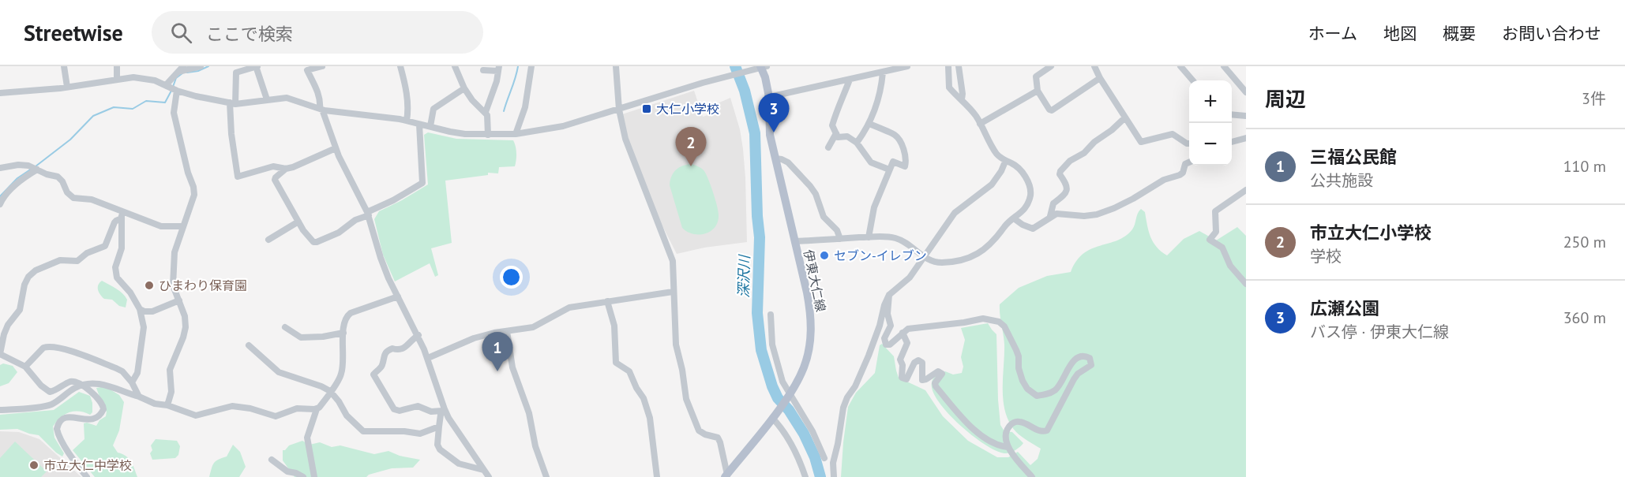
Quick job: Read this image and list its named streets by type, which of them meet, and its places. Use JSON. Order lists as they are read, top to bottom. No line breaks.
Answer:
{"streets":{"main road":["伊東大仁線"]},"water":["深沢川"],"places":{"transit":["大仁小学校"],"other":["セブン-イレブン","ひまわり保育園","市立大仁中学校"]},"page":{"header":"Streetwise","search":"ここで検索","nav":["ホーム","地図","概要","お問い合わせ"],"heading":["周辺","3件"],"map_buttons":["+","−"],"pins":["3","2","1"],"list":[{"mark":"1","name":"三福公民館","note":"公共施設","value":"110 m"},{"mark":"2","name":"市立大仁小学校","note":"学校","value":"250 m"},{"mark":"3","name":"広瀬公園","note":"バス停 · 伊東大仁線","value":"360 m"}]}}
